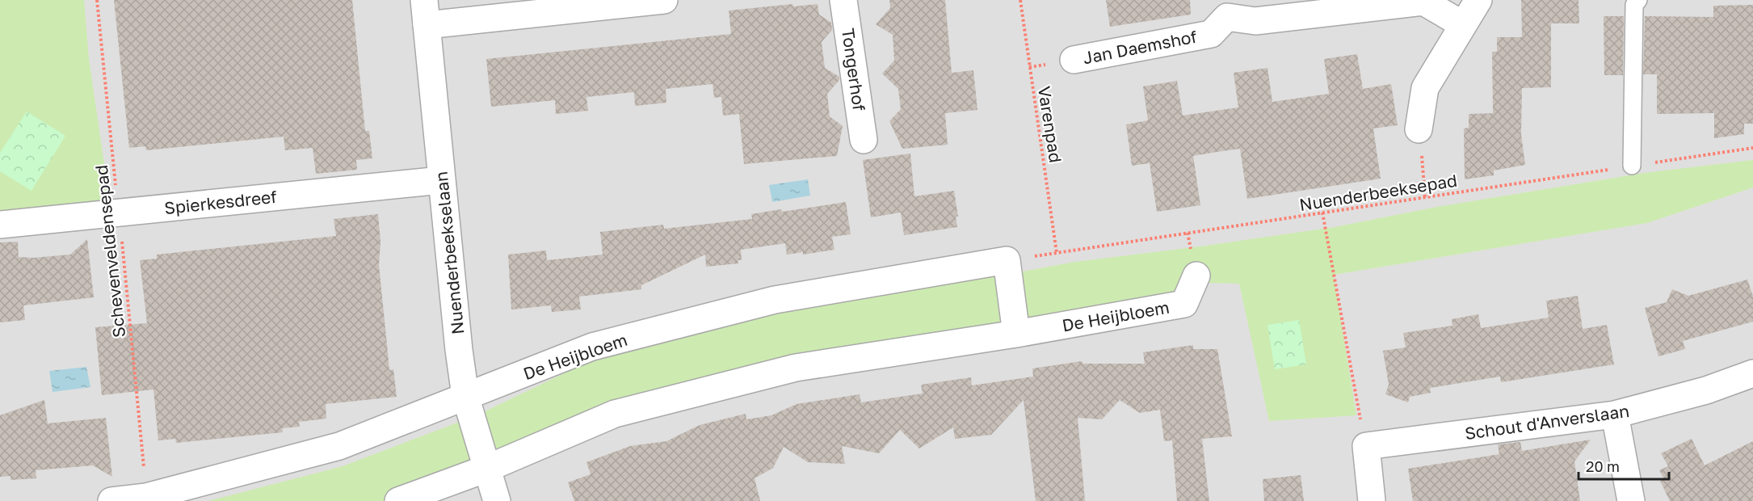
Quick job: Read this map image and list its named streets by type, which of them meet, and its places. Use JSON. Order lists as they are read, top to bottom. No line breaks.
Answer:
{"streets":{"street":["Jan Daemshof","Tongerhof","Spierkesdreef","Nuenderbeekselaan","De Heijbloem","Schout d'Anverslaan"],"path":["Varenpad","Nuenderbeeksepad","Schevenveldensepad"]},"crossings":[["Varenpad","Nuenderbeeksepad"],["Nuenderbeeksepad","De Heijbloem"],["Spierkesdreef","Schevenveldensepad"],["Spierkesdreef","Nuenderbeekselaan"],["Schevenveldensepad","De Heijbloem"],["Nuenderbeekselaan","De Heijbloem"]],"scale_bar":"20 m"}
